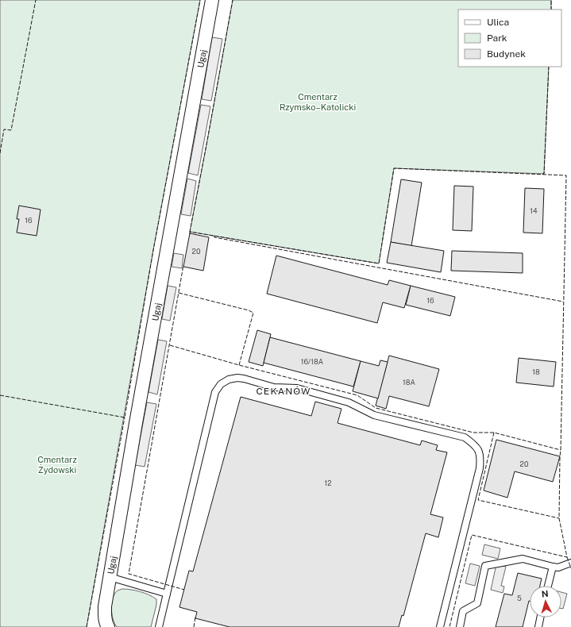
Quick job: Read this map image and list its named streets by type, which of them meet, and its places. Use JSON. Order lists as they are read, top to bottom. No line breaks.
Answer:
{"streets":{"street":["Ugaj"]},"districts":["CEKANÓW"],"parks":["Cmentarz Rzymsko–Katolicki","Cmentarz Żydowski"],"house_numbers":["14","16","20","16","16/18A","18","18A","20","12","5"],"legend":["Ulica","Park","Budynek"],"north":"top"}
